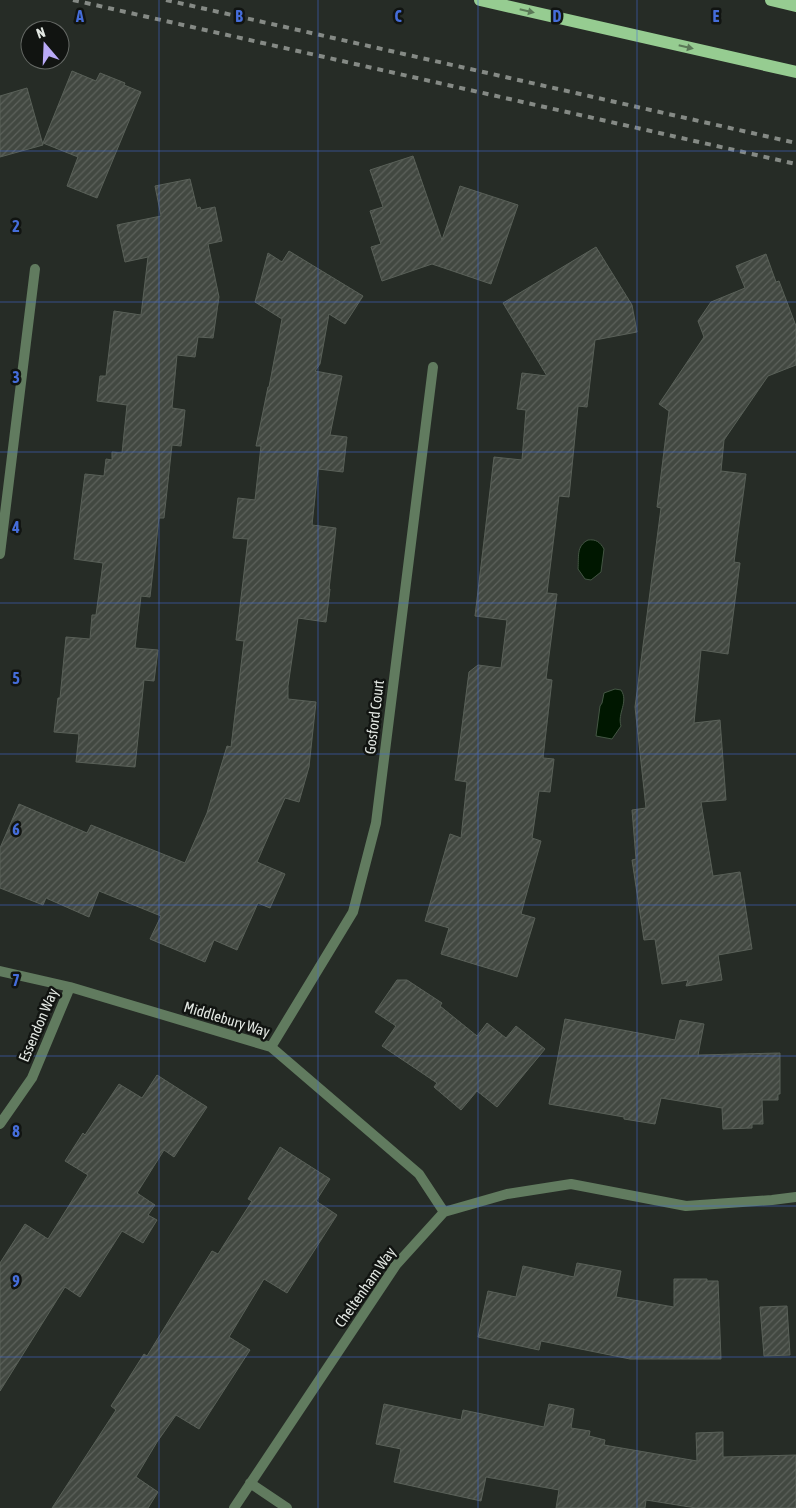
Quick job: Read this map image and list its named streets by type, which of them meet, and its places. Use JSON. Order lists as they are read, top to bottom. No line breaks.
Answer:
{"streets":{"street":["Gosford Court","Middlebury Way","Essendon Way","Cheltenham Way"]},"crossings":[["Gosford Court","Middlebury Way"],["Middlebury Way","Essendon Way"],["Middlebury Way","Cheltenham Way"]],"north":"top","grid":{"columns":["A","B","C","D","E"],"rows":["2","3","4","5","6","7","8","9"]}}
